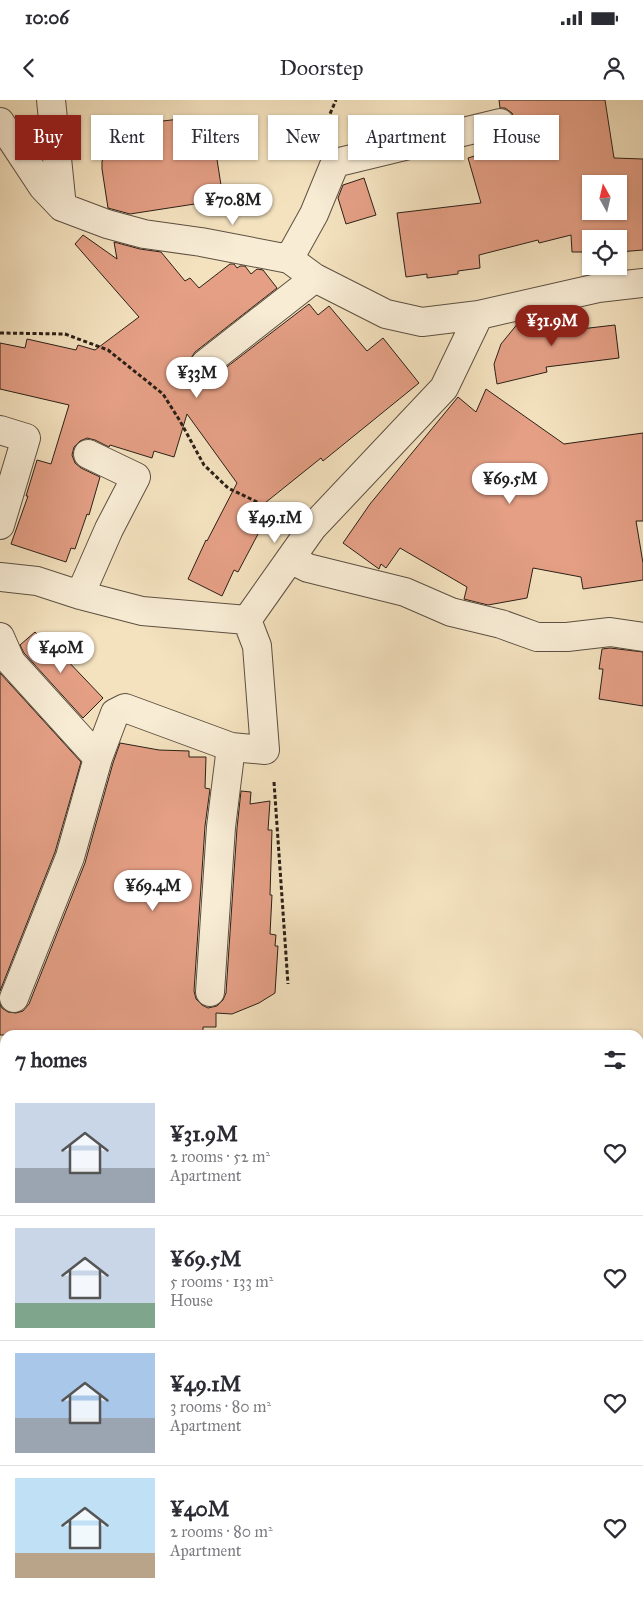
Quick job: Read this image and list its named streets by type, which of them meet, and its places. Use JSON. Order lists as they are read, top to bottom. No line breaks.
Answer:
{"north":"top","page":{"status":"10:06","header":"Doorstep","chip":["Buy","Rent","Filters","New","Apartment","House"],"price":["¥70.8M","¥31.9M","¥33M","¥69.5M","¥49.1M","¥40M","¥69.4M"],"heading":"7 homes","list":[{"name":"¥31.9M","note":"2 rooms · 52 m² · Apartment"},{"name":"¥69.5M","note":"5 rooms · 133 m² · House"},{"name":"¥49.1M","note":"3 rooms · 80 m² · Apartment"},{"name":"¥40M","note":"2 rooms · 80 m² · Apartment"}]}}
